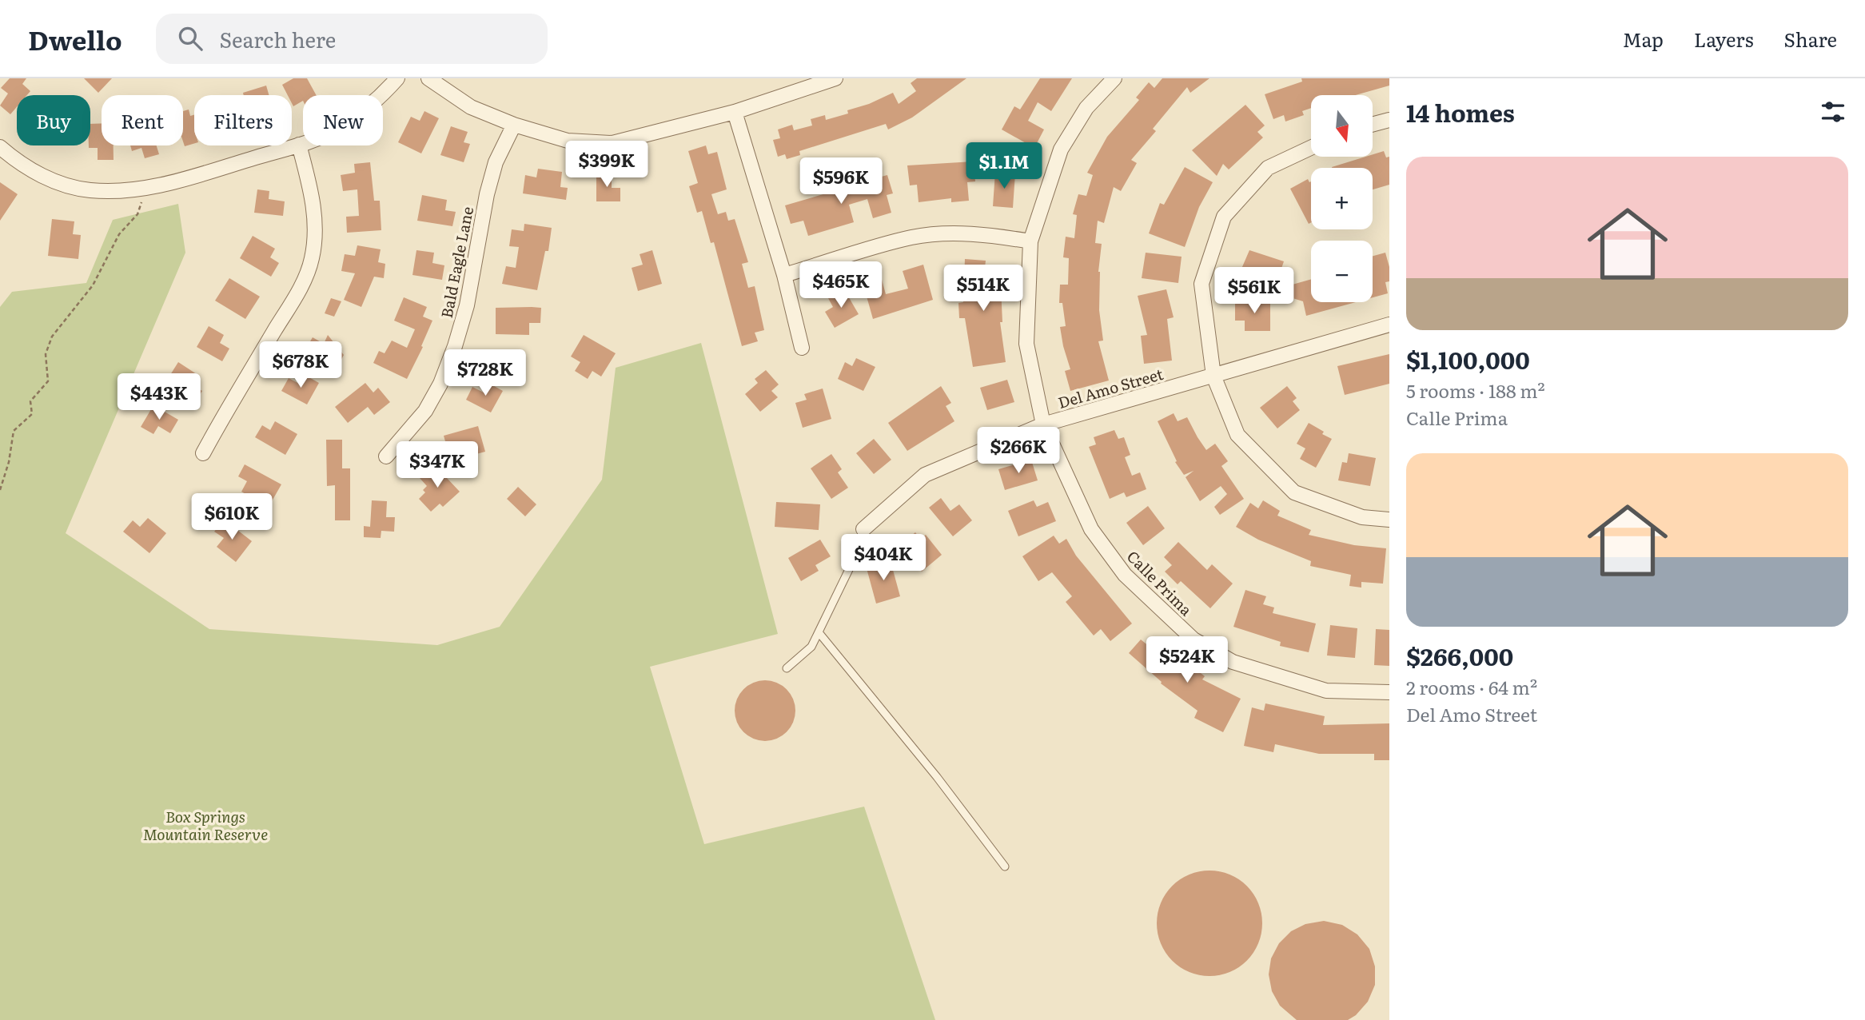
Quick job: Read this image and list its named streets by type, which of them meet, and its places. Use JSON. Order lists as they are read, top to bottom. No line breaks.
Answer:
{"streets":{"street":["Bald Eagle Lane","Del Amo Street","Calle Prima"]},"crossings":[["Del Amo Street","Calle Prima"]],"parks":["Box Springs Mountain Reserve"],"north":"bottom","page":{"header":"Dwello","search":"Search here","nav":["Map","Layers","Share"],"heading":"14 homes","map_buttons":["+","−"],"chip":["Buy","Rent","Filters","New"],"price":["$399K","$1.1M","$596K","$465K","$514K","$561K","$678K","$728K","$443K","$266K","$347K","$610K","$404K","$524K"],"list":[{"name":"$1,100,000","note":"5 rooms · 188 m² · Calle Prima"},{"name":"$266,000","note":"2 rooms · 64 m² · Del Amo Street"}]}}
